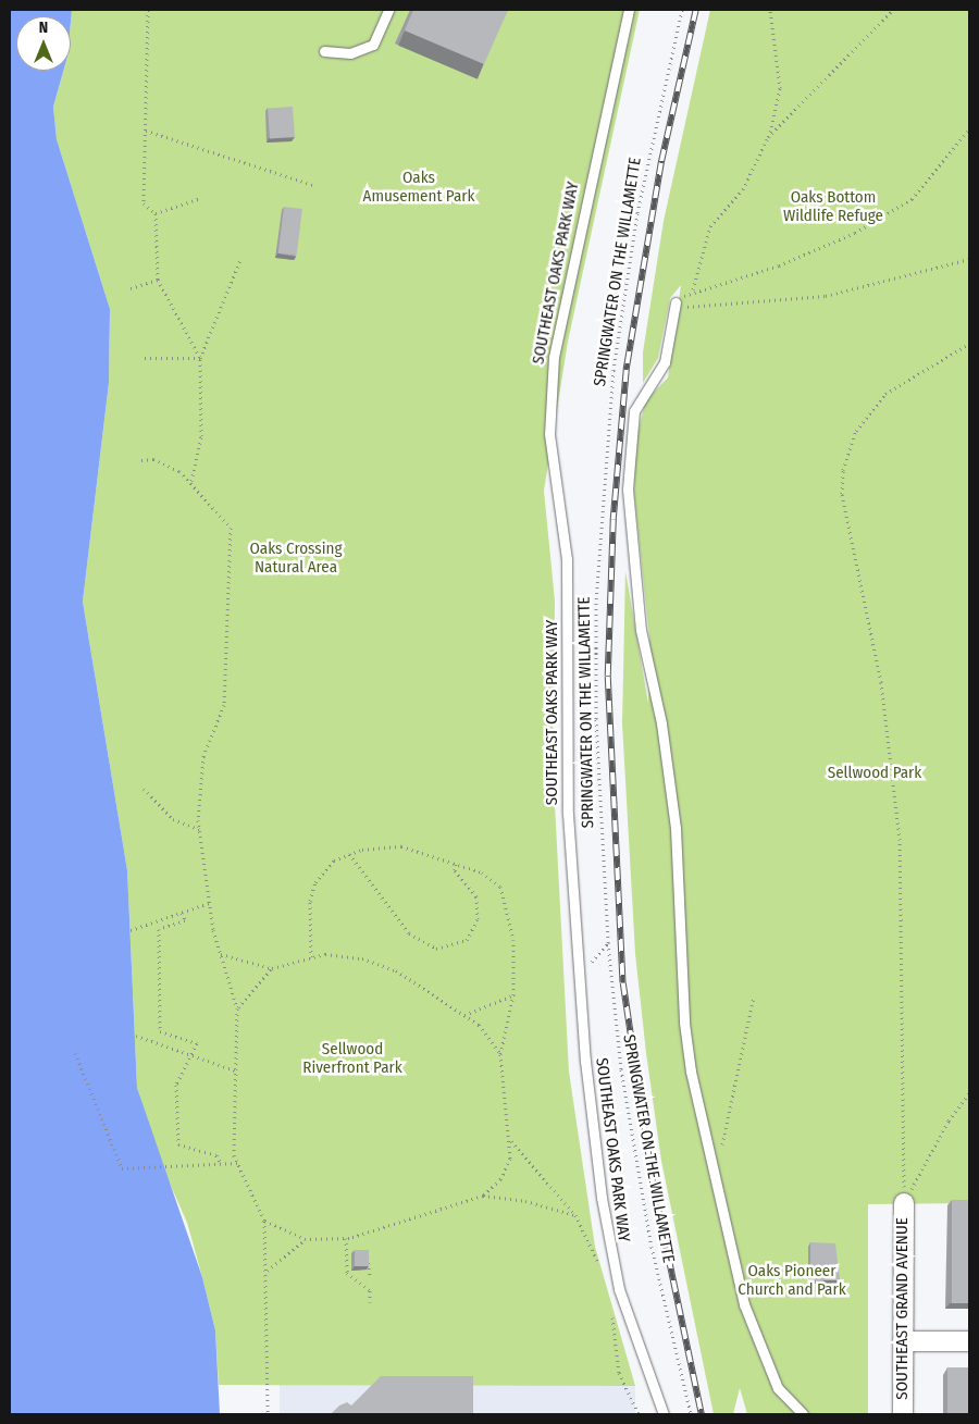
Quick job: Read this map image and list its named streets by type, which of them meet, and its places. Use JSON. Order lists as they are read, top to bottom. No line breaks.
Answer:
{"streets":{"street":["SOUTHEAST GRAND AVENUE"],"lane":["SOUTHEAST OAKS PARK WAY"],"path":["SPRINGWATER ON THE WILLAMETTE"]},"parks":["Oaks Amusement Park","Oaks Bottom Wildlife Refuge","Oaks Crossing Natural Area","Sellwood Park","Sellwood Riverfront Park","Oaks Pioneer Church and Park"],"north":"top"}
